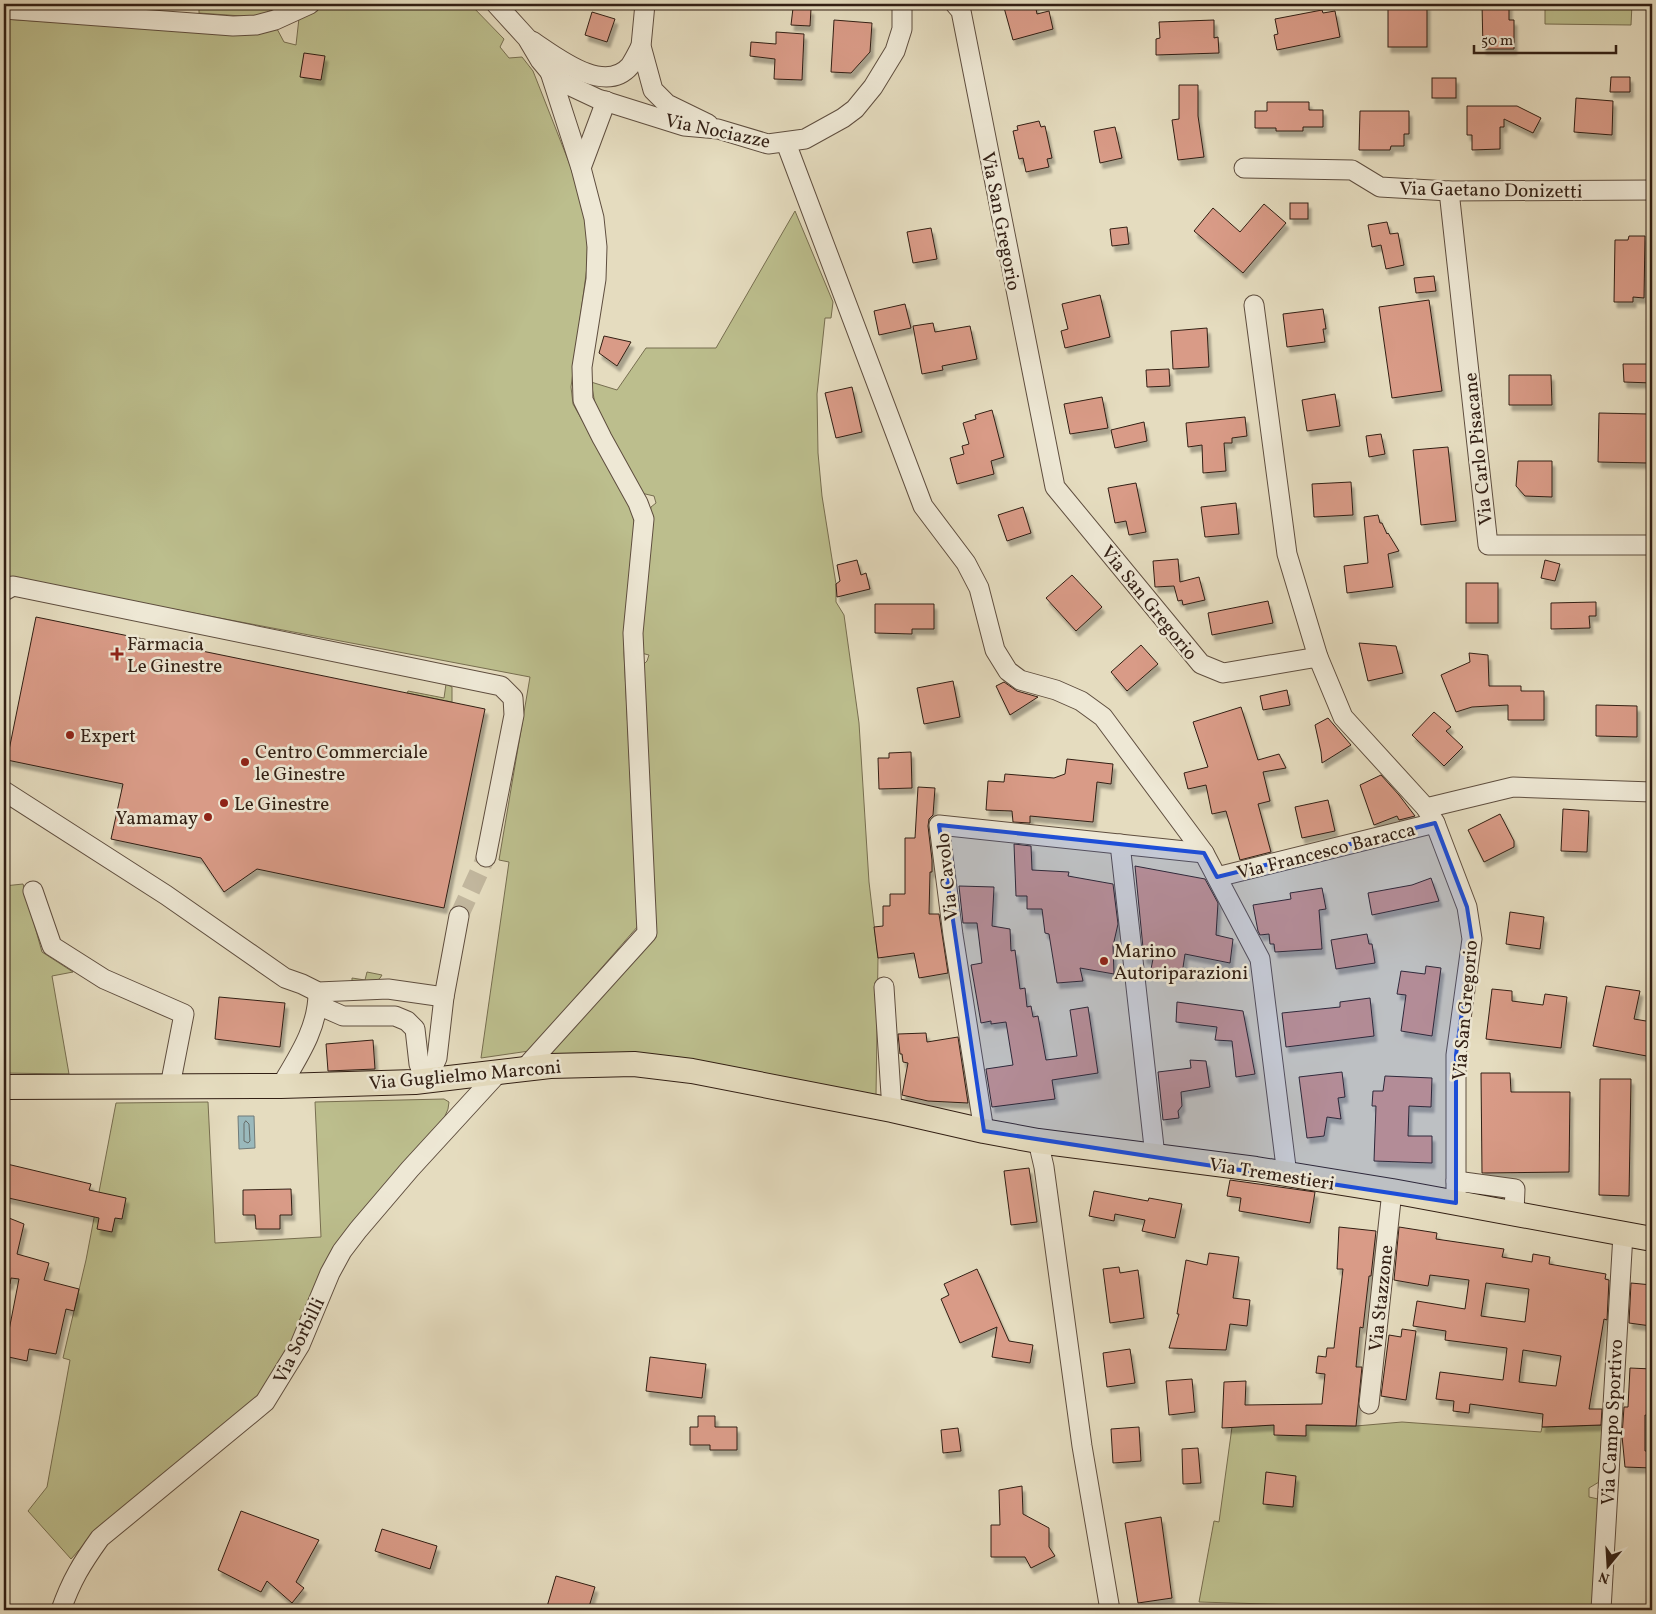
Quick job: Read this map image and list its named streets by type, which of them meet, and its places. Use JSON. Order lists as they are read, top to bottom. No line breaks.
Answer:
{"streets":{"main road":["Via Guglielmo Marconi","Via Tremestieri"],"street":["Via Nociazze","Via Gaetano Donizetti","Via San Gregorio","Via Carlo Pisacane","Via Francesco Baracca","Via Cavolo","Via Stazzone","Via Sorbilli","Via Campo Sportivo"]},"crossings":[["Via Gaetano Donizetti","Via Carlo Pisacane"],["Via San Gregorio","Via Francesco Baracca"],["Via San Gregorio","Via Tremestieri"],["Via Cavolo","Via Tremestieri"],["Via Guglielmo Marconi","Via Tremestieri"],["Via Guglielmo Marconi","Via Sorbilli"],["Via Tremestieri","Via Stazzone"],["Via Tremestieri","Via Campo Sportivo"]],"places":{"health":["Farmacia Le Ginestre"],"other":["Expert","Centro Commerciale le Ginestre","Le Ginestre","Yamamay","Marino Autoriparazioni"]},"scale_bar":"50 m","north":"bottom"}
